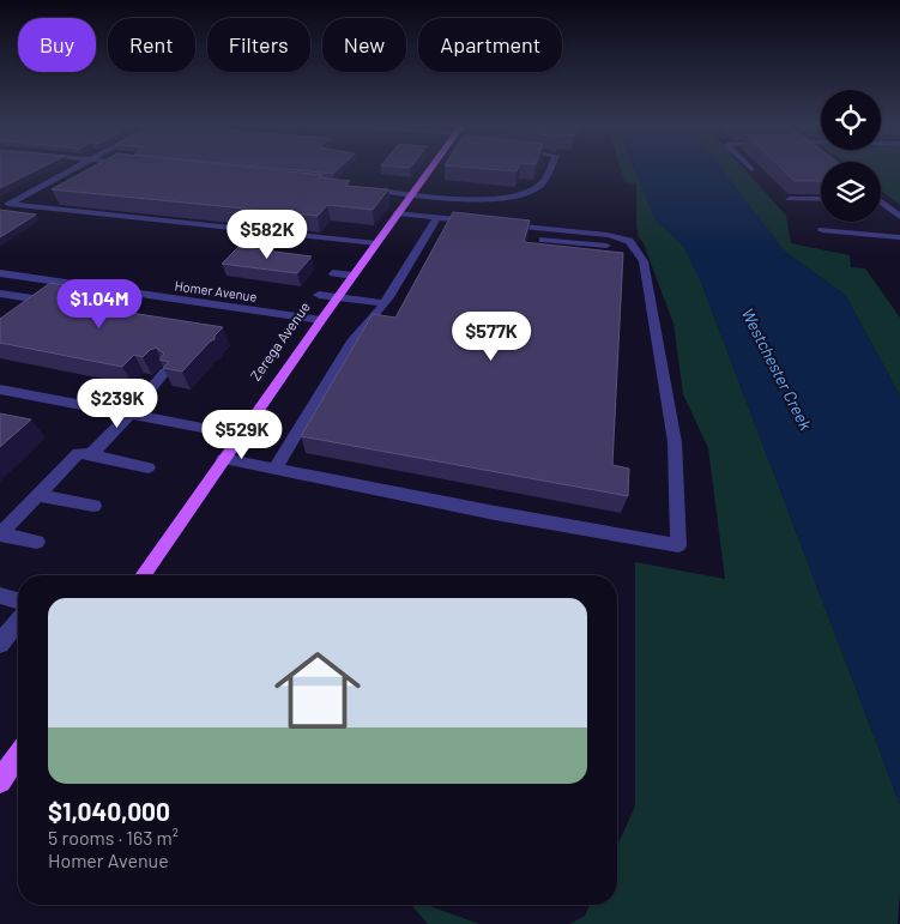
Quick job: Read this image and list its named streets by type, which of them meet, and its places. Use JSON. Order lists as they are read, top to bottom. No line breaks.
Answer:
{"streets":{"main road":["Zerega Avenue"],"street":["Homer Avenue"]},"crossings":[["Homer Avenue","Zerega Avenue"]],"water":["Westchester Creek"],"page":{"chip":["Buy","Rent","Filters","New","Apartment"],"price":["$582K","$1.04M","$577K","$239K","$529K"],"list":[{"name":"$1,040,000","note":"5 rooms · 163 m² · Homer Avenue"}]}}
